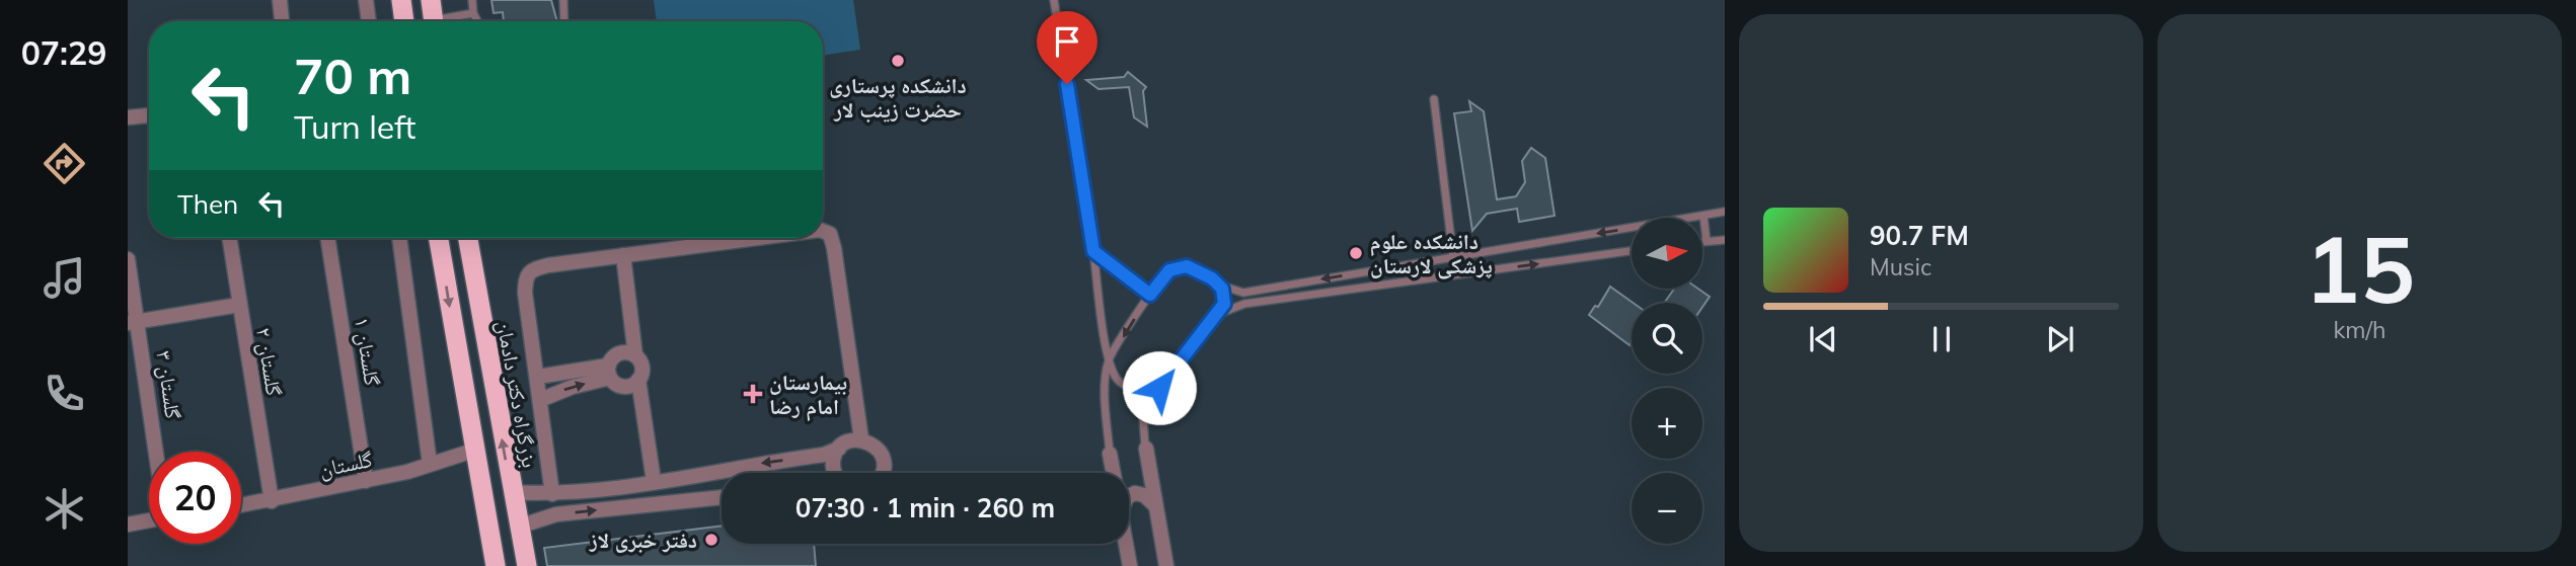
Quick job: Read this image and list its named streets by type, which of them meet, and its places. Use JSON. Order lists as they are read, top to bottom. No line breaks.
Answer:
{"streets":{"highway":["بزرگراه دکتر دادمان"],"street":["گلستان ۱","گلستان ۲","گلستان ۳","گلستان"]},"crossings":[["گلستان ۱","گلستان"],["گلستان ۲","گلستان"]],"places":{"other":["دانشکده پرستاری حضرت زینب لار","دانشکده علوم پزشکی لارستان","دفتر خبری لاز"],"health":["بیمارستان امام رضا"]},"north":"right","page":{"tabs":"07:29","tile":["15","km/h"],"turn":["70 m","Turn left"],"then":"Then","song":["90.7 FM","Music"],"map_buttons":["+","−"],"limit":"20","trip":"07:30 · 1 min · 260 m"}}
